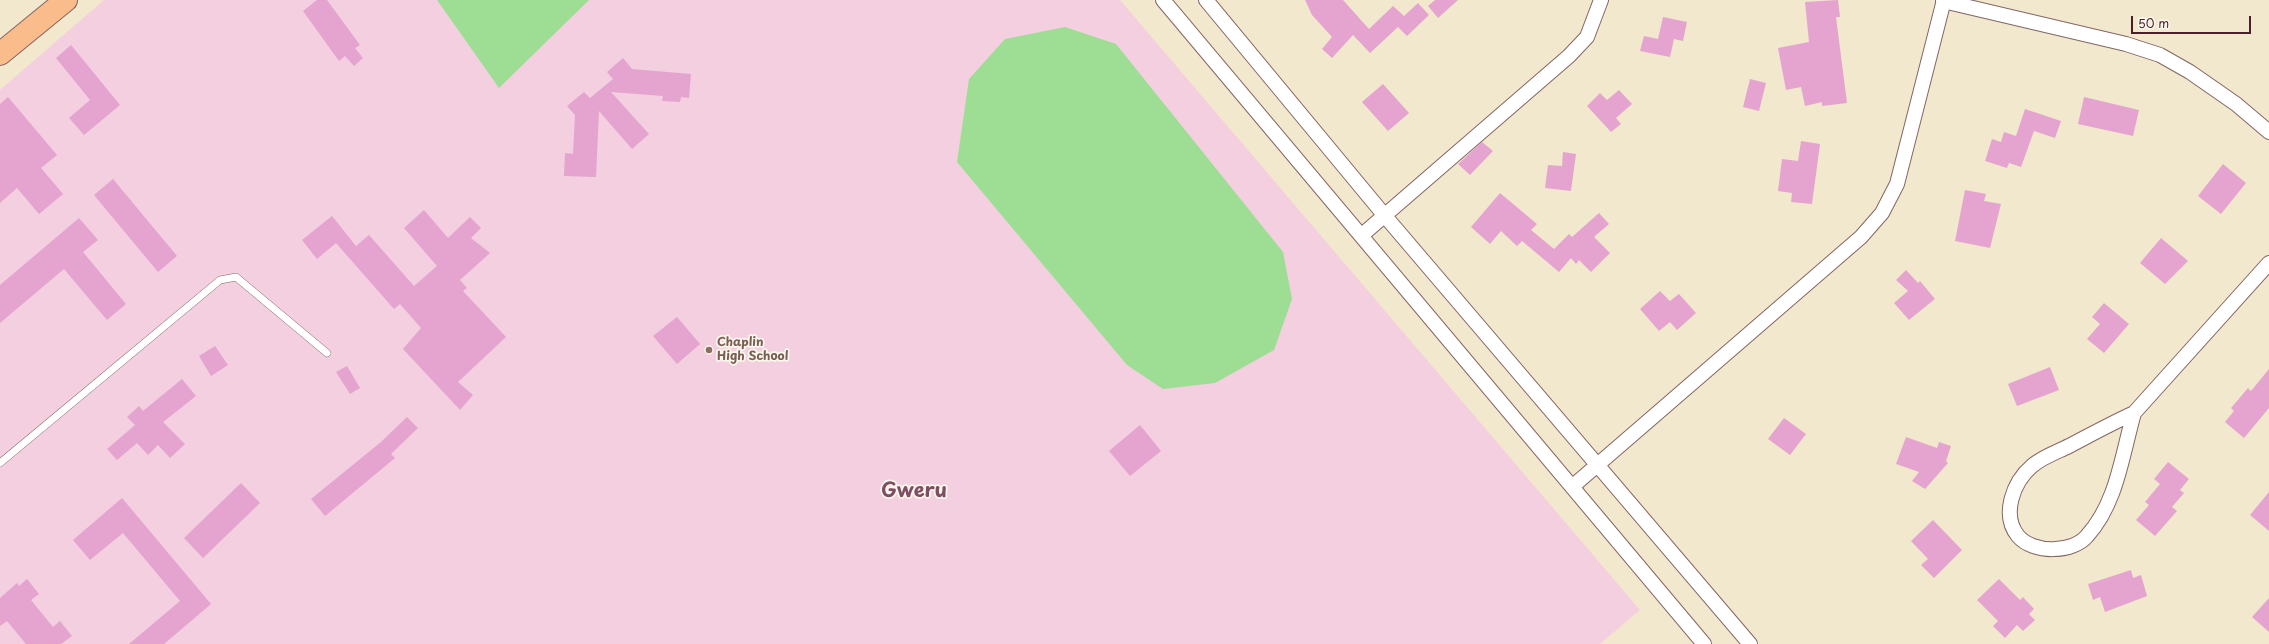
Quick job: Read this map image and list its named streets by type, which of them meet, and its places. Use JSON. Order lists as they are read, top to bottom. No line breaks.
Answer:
{"districts":["Gweru"],"places":["Chaplin High School"],"scale_bar":"50 m"}
